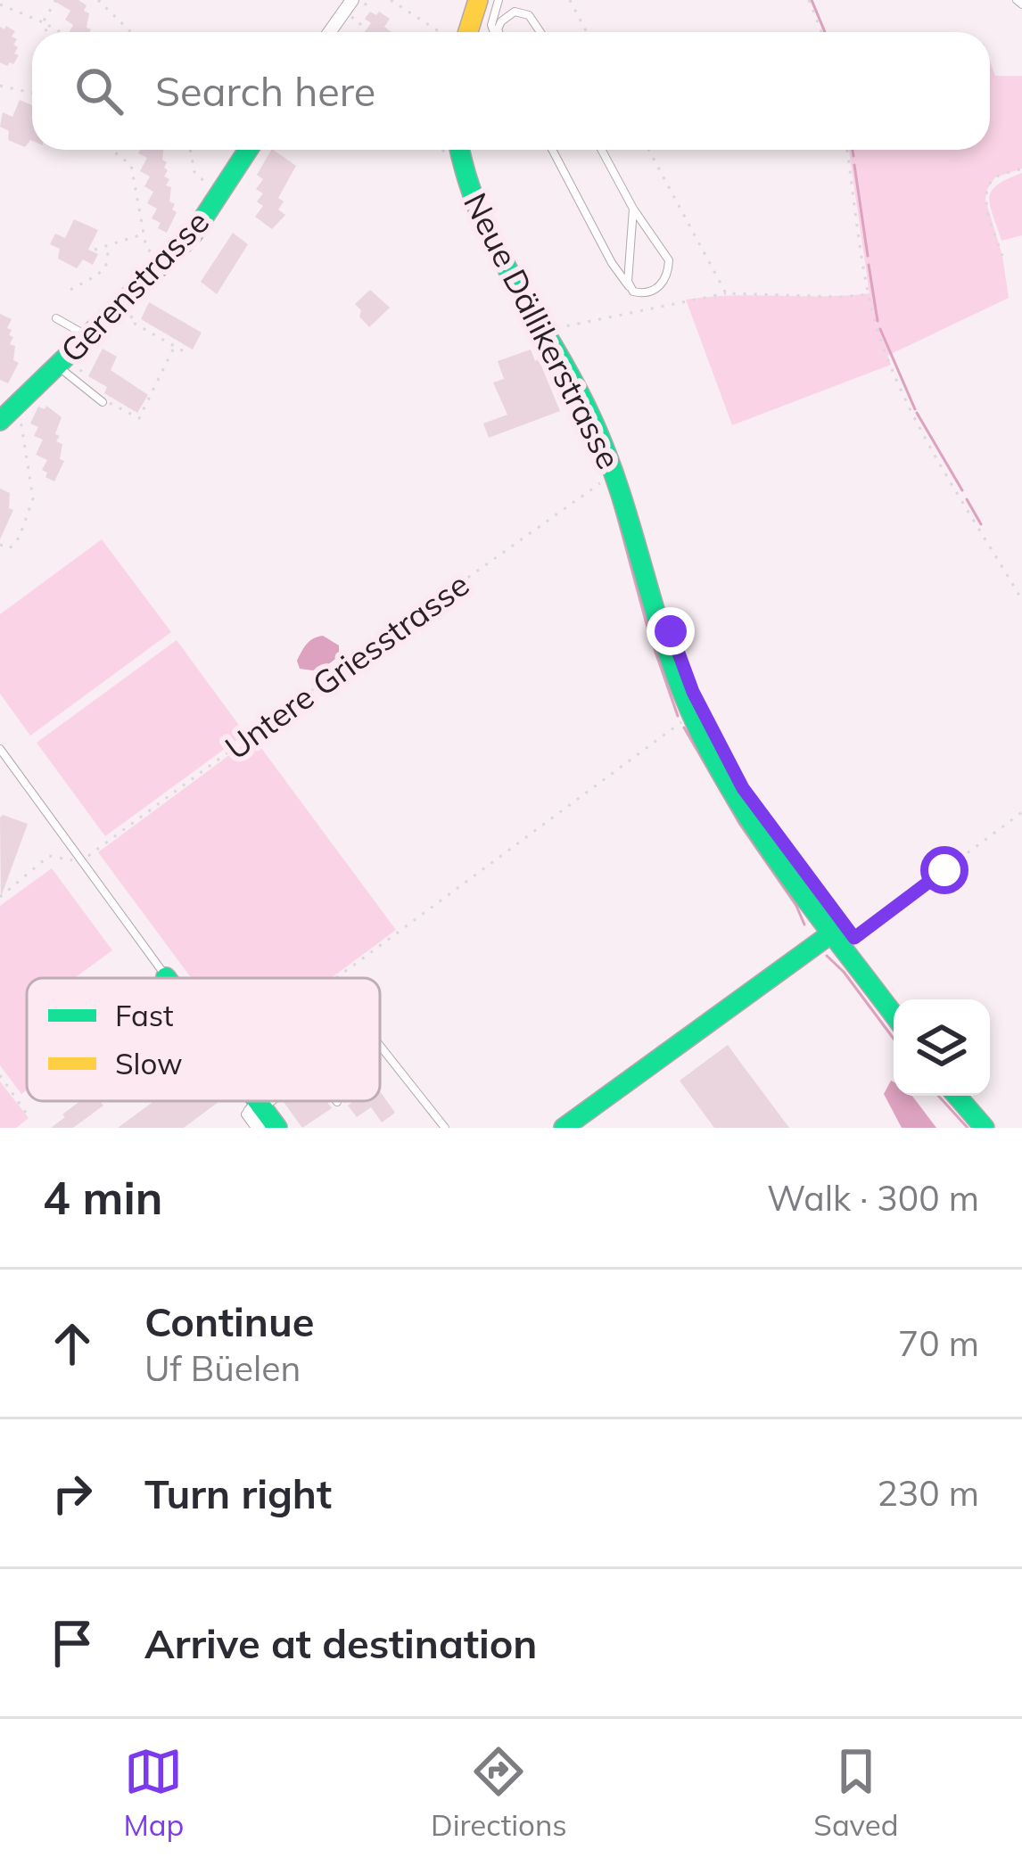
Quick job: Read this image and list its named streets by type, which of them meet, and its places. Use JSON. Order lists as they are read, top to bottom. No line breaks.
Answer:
{"streets":{"street":["Gerenstrasse","Neue Dällikerstrasse"],"path":["Untere Griesstrasse"]},"crossings":[["Neue Dällikerstrasse","Untere Griesstrasse"]],"legend":["Fast","Slow"],"page":{"search":"Search here","heading":["4 min","Walk · 300 m"],"list":[["Continue","Uf Büelen","70 m"],["Turn right","230 m"],"Arrive at destination"],"nav":["Map","Directions","Saved"]}}
